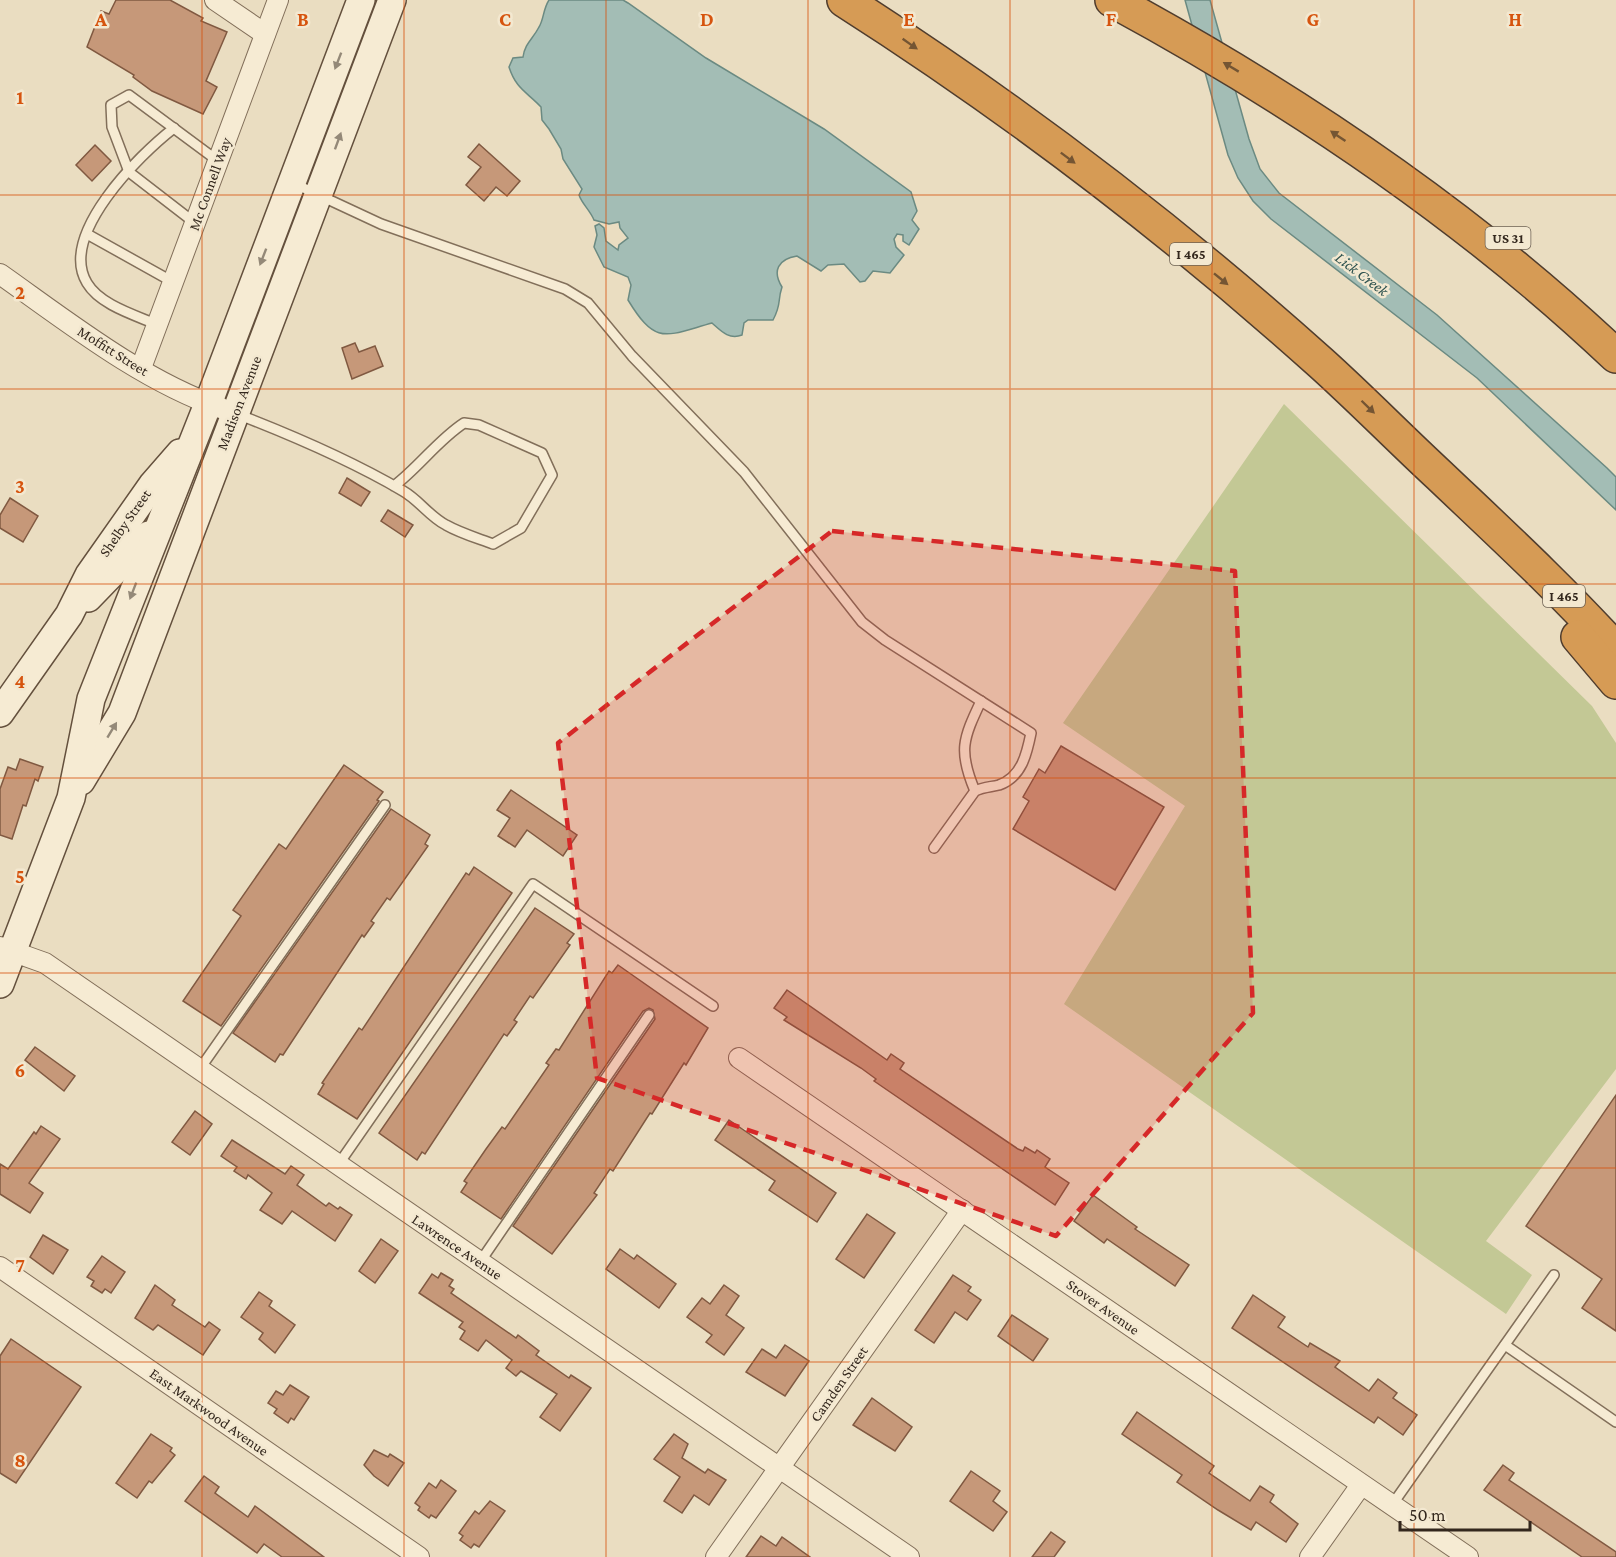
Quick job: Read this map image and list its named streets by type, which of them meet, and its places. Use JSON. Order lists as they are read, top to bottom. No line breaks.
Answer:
{"streets":{"highway":["US 31","I 465"],"main road":["Madison Avenue","Shelby Street"],"street":["Mc Connell Way","Moffitt Street","Lawrence Avenue","Stover Avenue","Camden Street","East Markwood Avenue"]},"crossings":[["Mc Connell Way","Moffitt Street"],["Moffitt Street","Madison Avenue"],["Madison Avenue","Shelby Street"],["Madison Avenue","Lawrence Avenue"],["Lawrence Avenue","Camden Street"],["Stover Avenue","Camden Street"]],"water":["Lick Creek"],"scale_bar":"50 m","grid":{"columns":["A","B","C","D","E","F","G","H"],"rows":["1","2","3","4","5","6","7","8"]}}
